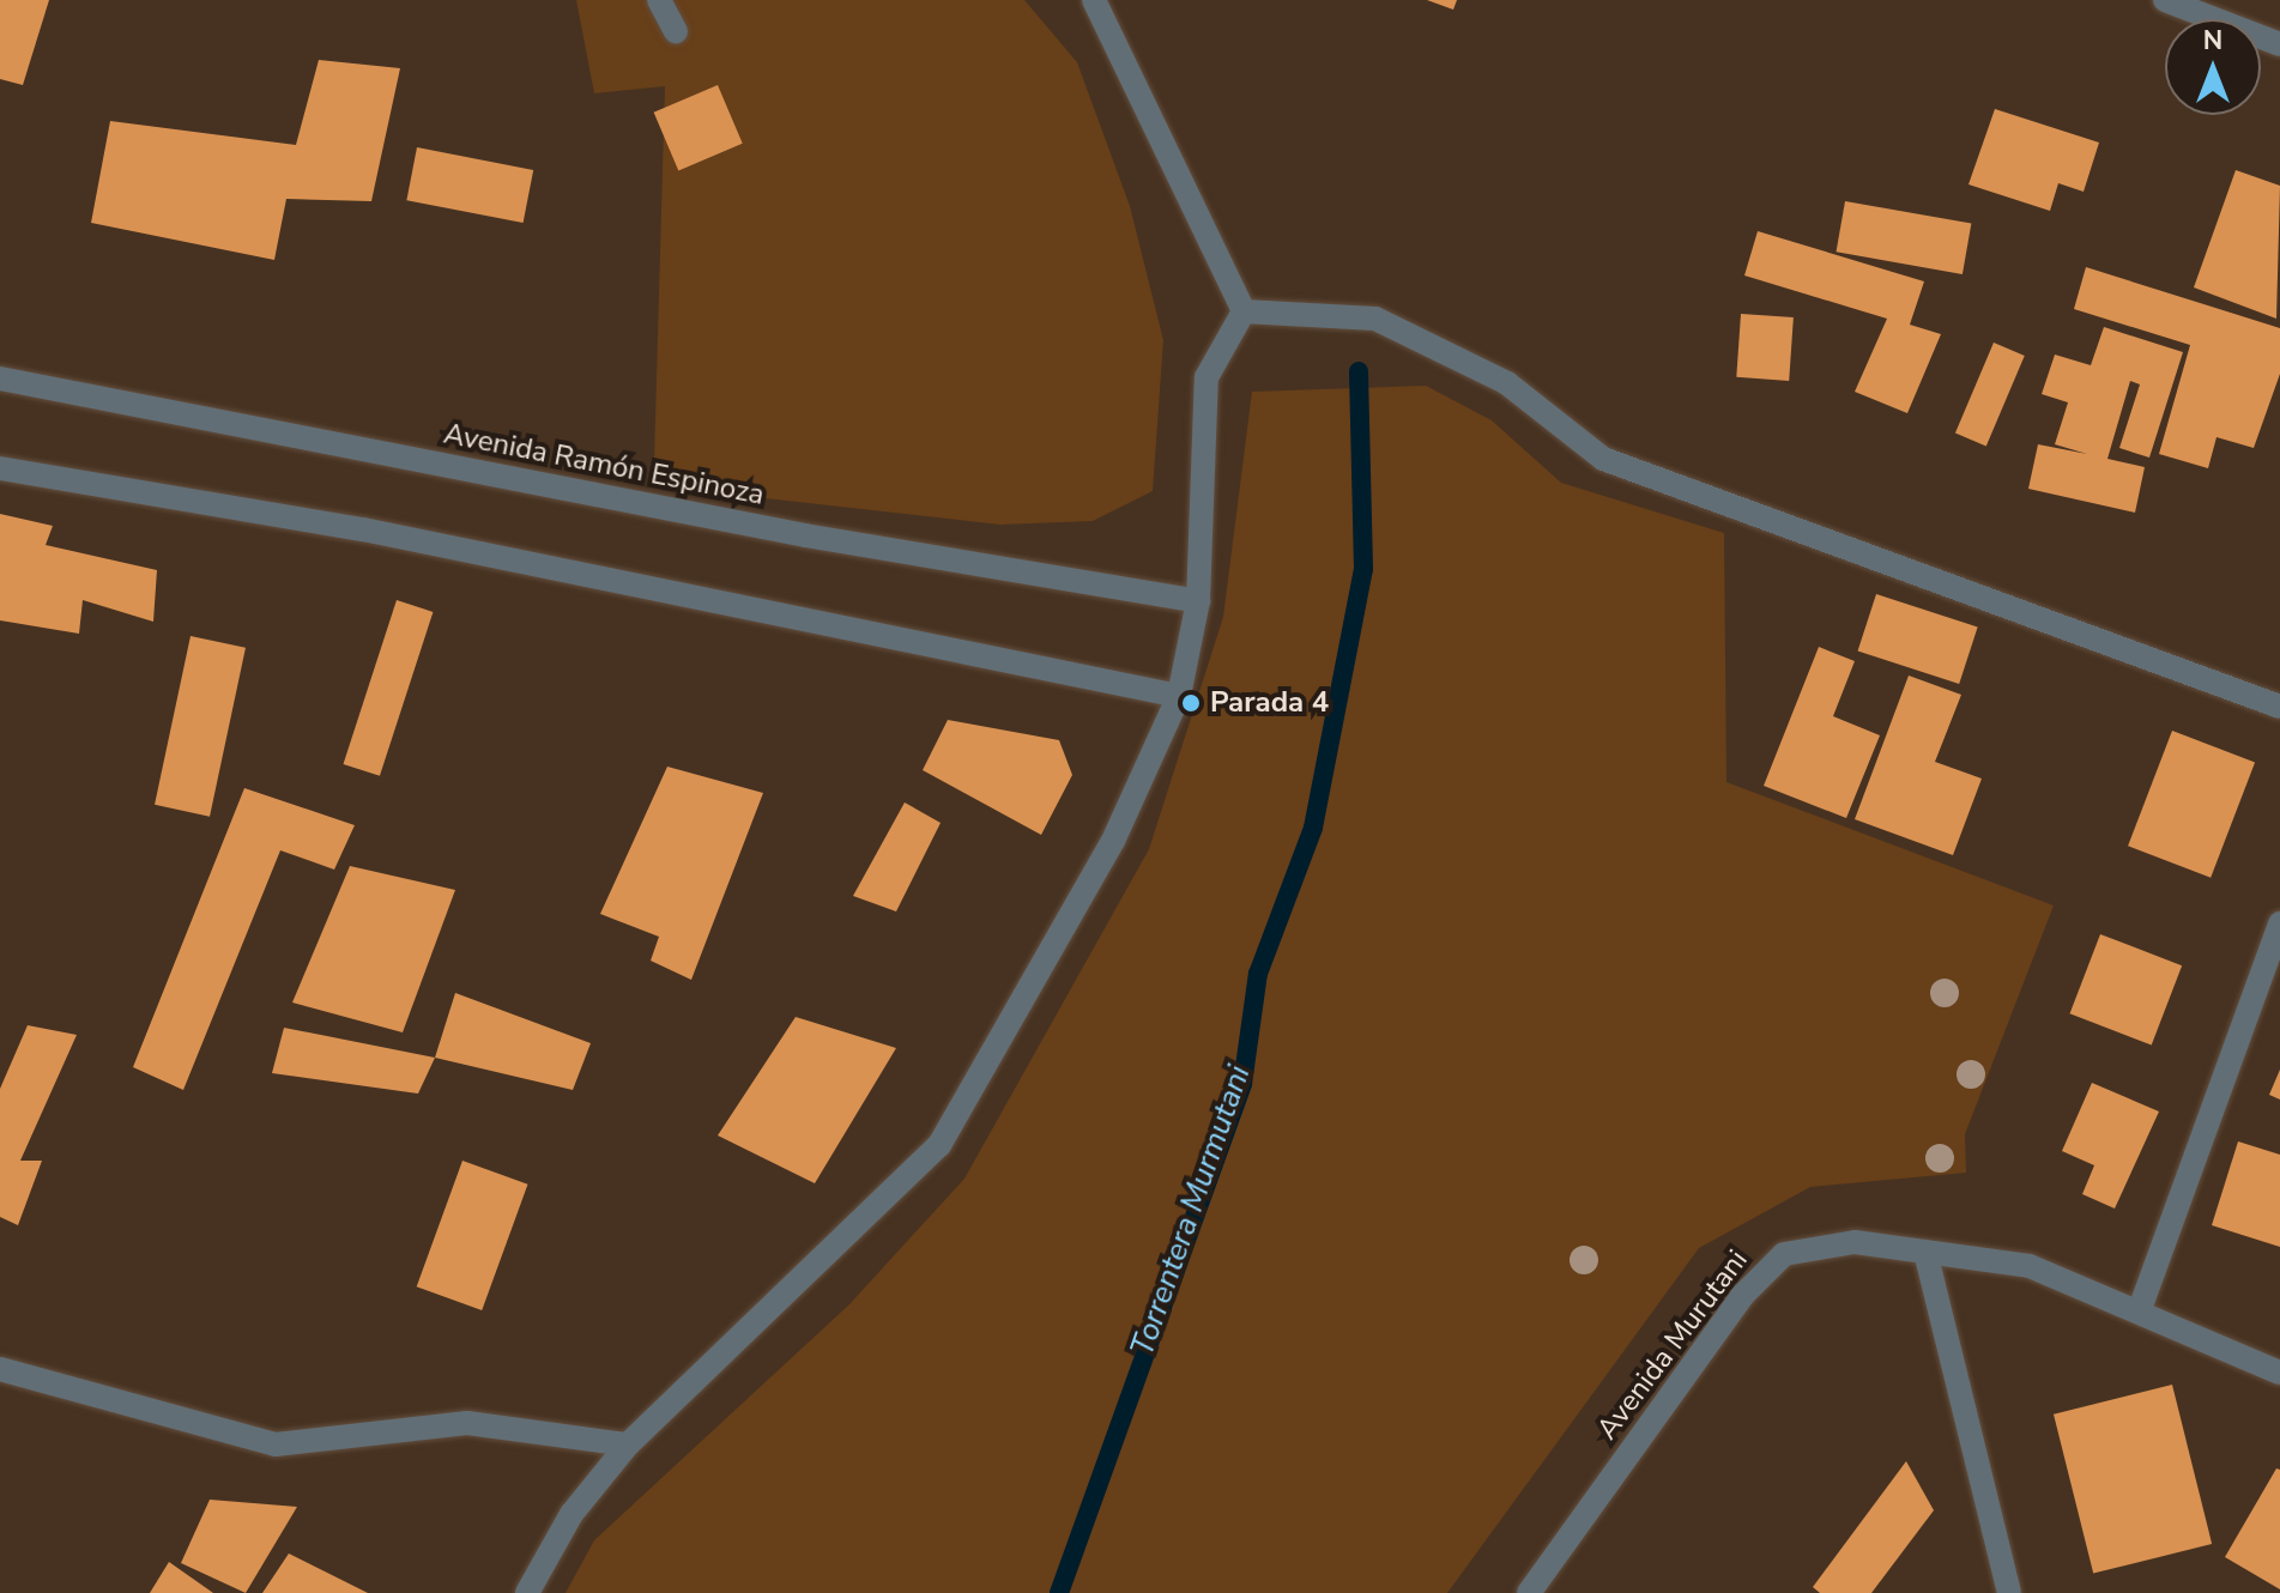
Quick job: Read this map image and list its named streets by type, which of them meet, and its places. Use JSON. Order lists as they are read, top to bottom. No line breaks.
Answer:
{"streets":{"street":["Avenida Ramón Espinoza","Avenida Murutani"]},"water":["Torrentera Murmutani"],"places":["Parada 4"],"north":"top"}
